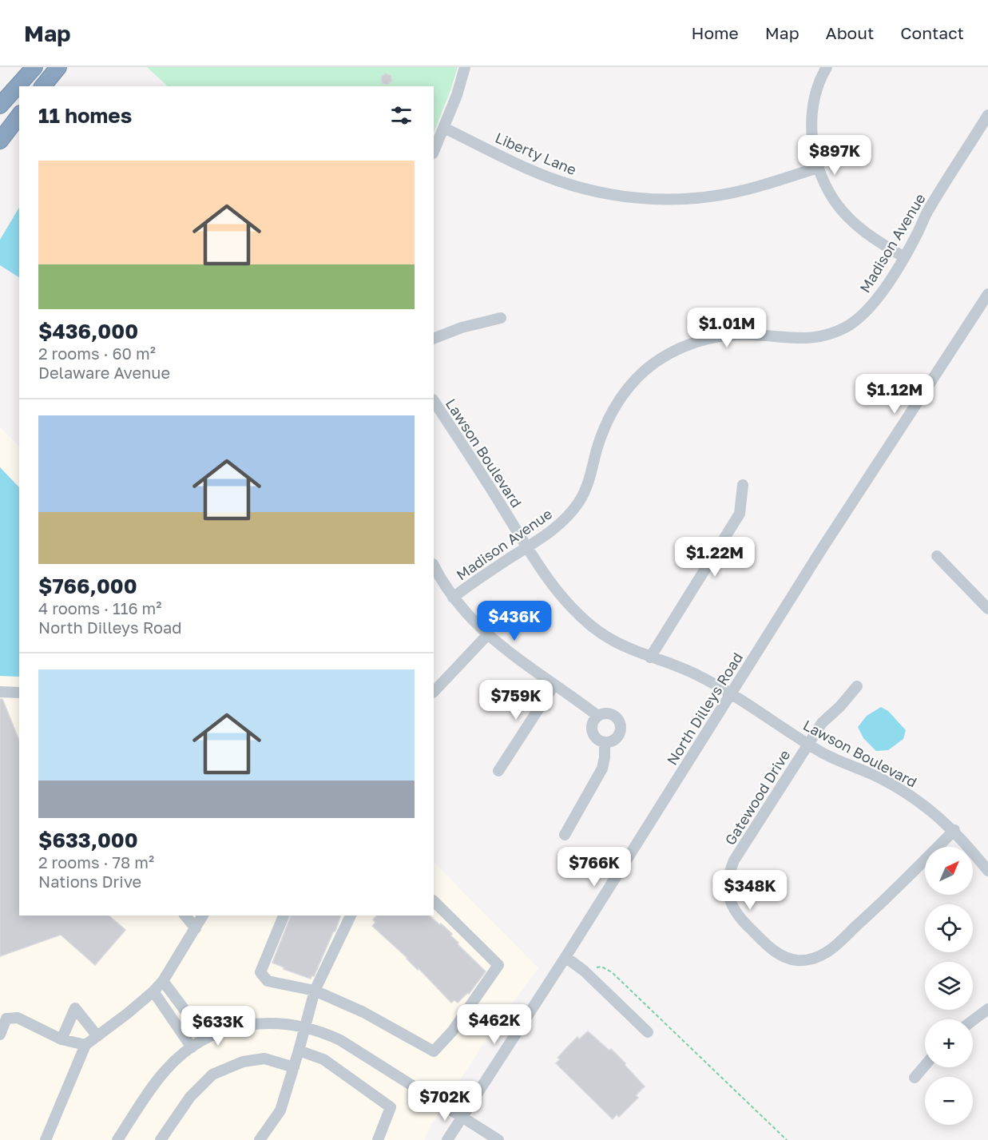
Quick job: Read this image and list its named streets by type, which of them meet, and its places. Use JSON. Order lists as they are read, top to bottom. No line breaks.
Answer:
{"streets":{"street":["Liberty Lane","Madison Avenue","Lawson Boulevard","North Dilleys Road","Gatewood Drive"]},"crossings":[["Madison Avenue","Lawson Boulevard"],["Lawson Boulevard","North Dilleys Road"],["Lawson Boulevard","Gatewood Drive"]],"north":"top right","page":{"header":"Map","nav":["Home","Map","About","Contact"],"heading":"11 homes","price":["$897K","$1.01M","$1.12M","$1.22M","$436K","$759K","$766K","$348K","$462K","$633K","$702K"],"list":[{"name":"$436,000","note":"2 rooms · 60 m² · Delaware Avenue"},{"name":"$766,000","note":"4 rooms · 116 m² · North Dilleys Road"},{"name":"$633,000","note":"2 rooms · 78 m² · Nations Drive"}],"map_buttons":["+","−"]}}
